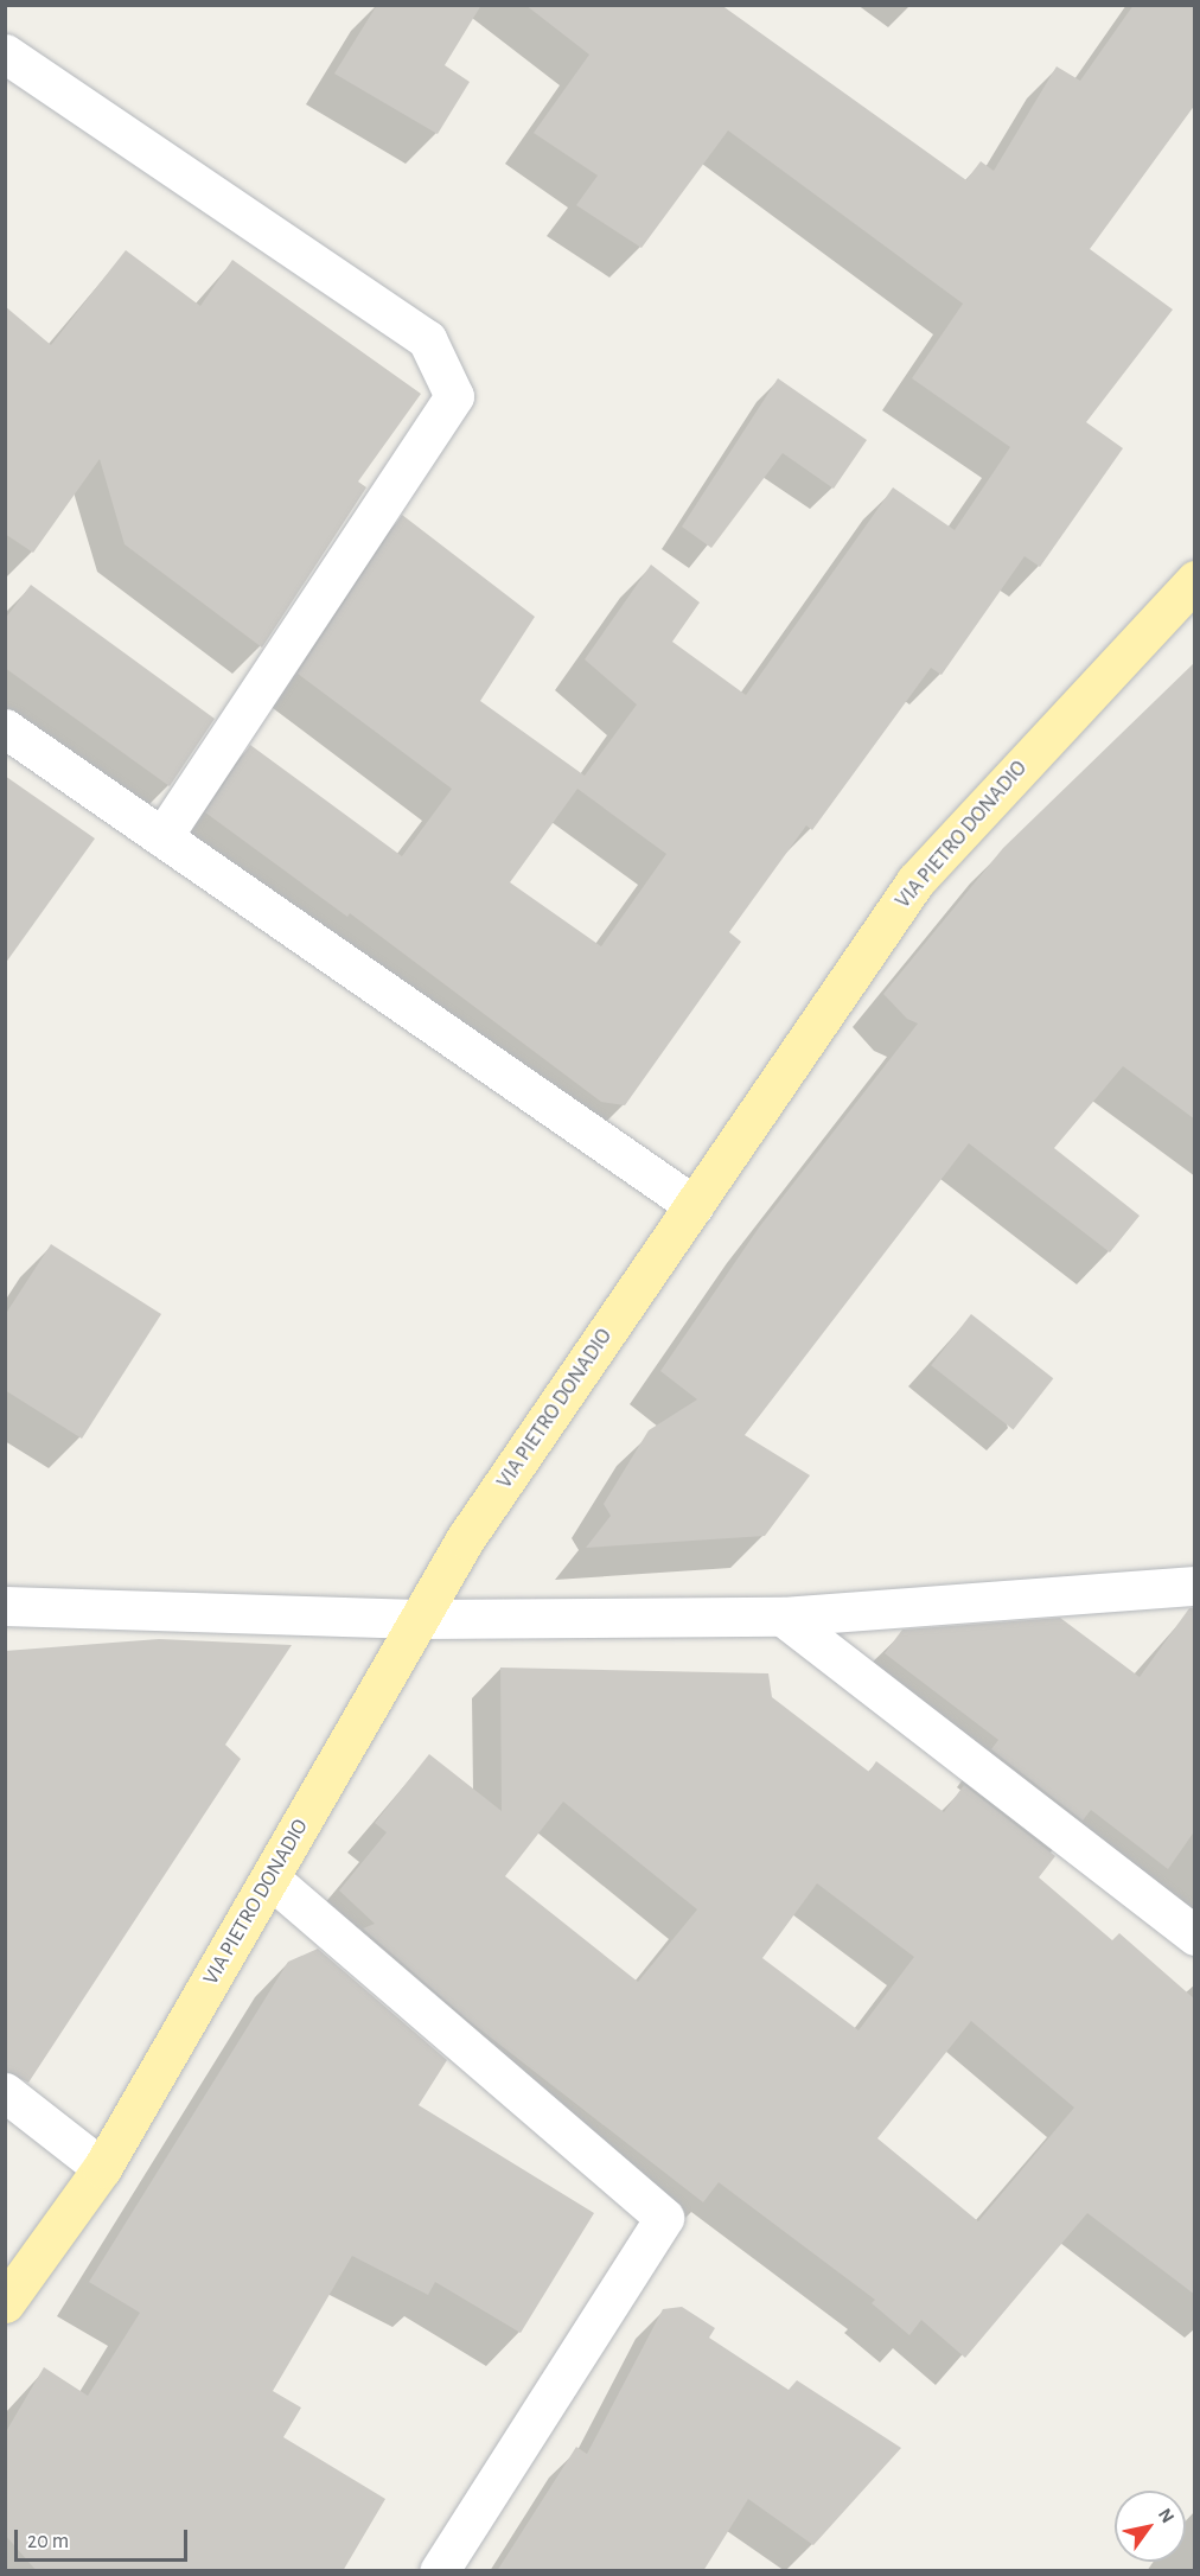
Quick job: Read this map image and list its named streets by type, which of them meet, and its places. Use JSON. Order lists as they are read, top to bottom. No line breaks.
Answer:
{"streets":{"main road":["VIA PIETRO DONADIO"]},"scale_bar":"20 m","north":"top right"}
